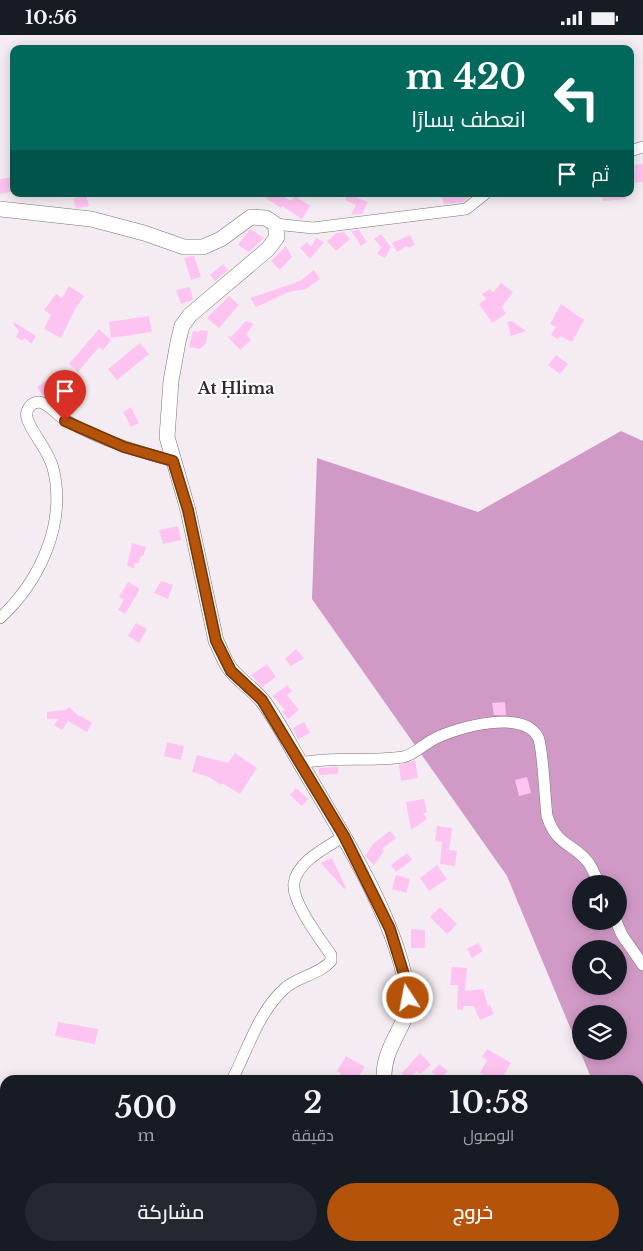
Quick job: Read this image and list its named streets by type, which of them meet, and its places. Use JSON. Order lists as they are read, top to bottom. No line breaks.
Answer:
{"districts":["At Ḥlima"],"page":{"status":"10:56","turn":["420 m","انعطف يسارًا"],"then":"ثم","eta":["10:58","الوصول","2","دقيقة","500","m"],"buttons":["خروج","مشاركة"]}}
